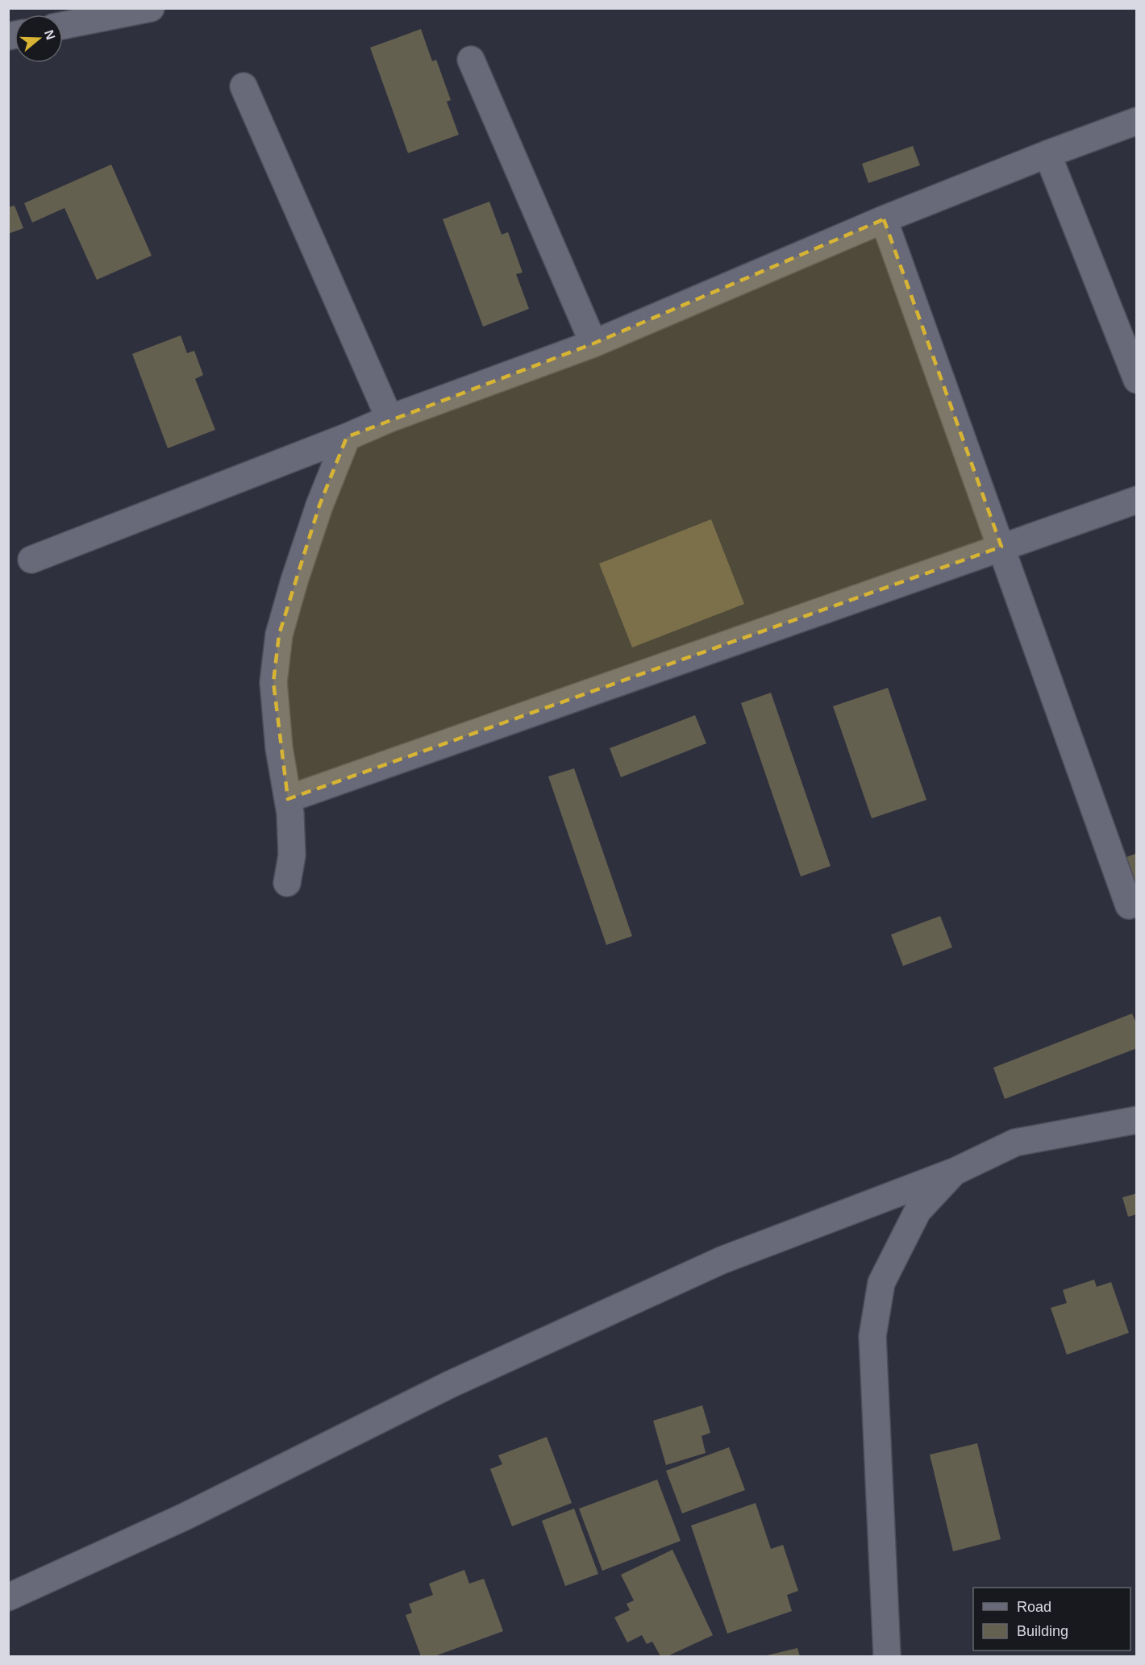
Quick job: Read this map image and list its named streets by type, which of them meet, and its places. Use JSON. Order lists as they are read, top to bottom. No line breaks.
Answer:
{"legend":["Road","Building"],"north":"right"}
